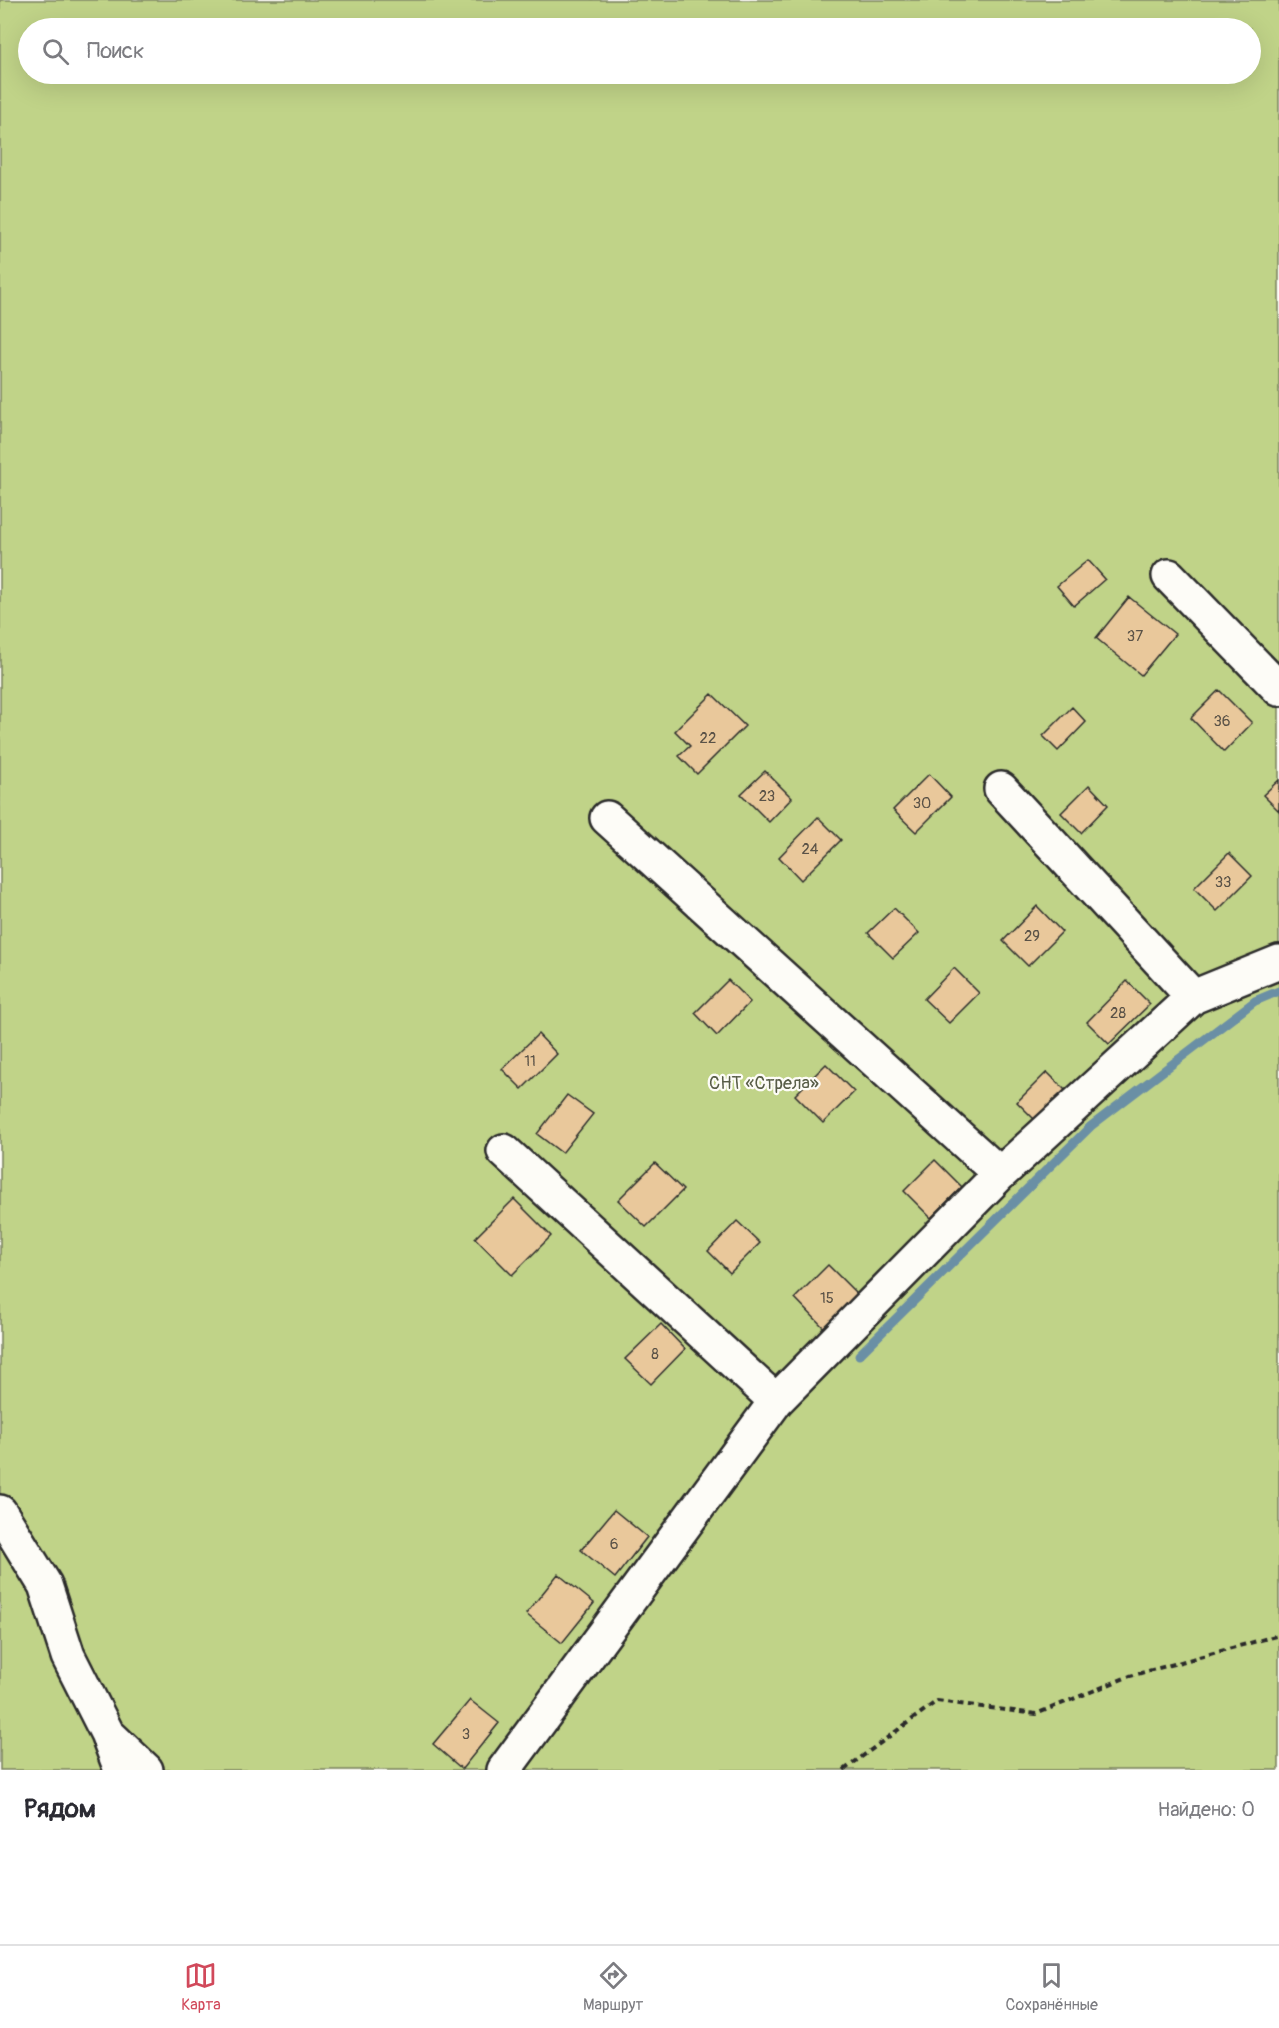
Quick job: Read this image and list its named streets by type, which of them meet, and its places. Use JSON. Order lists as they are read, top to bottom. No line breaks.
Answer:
{"parks":["СНТ «Стрела»"],"house_numbers":["37","36","22","23","30","24","33","29","28","11","15","8","6","3"],"page":{"search":"Поиск","heading":["Рядом","Найдено: 0"],"nav":["Карта","Маршрут","Сохранённые"]}}
